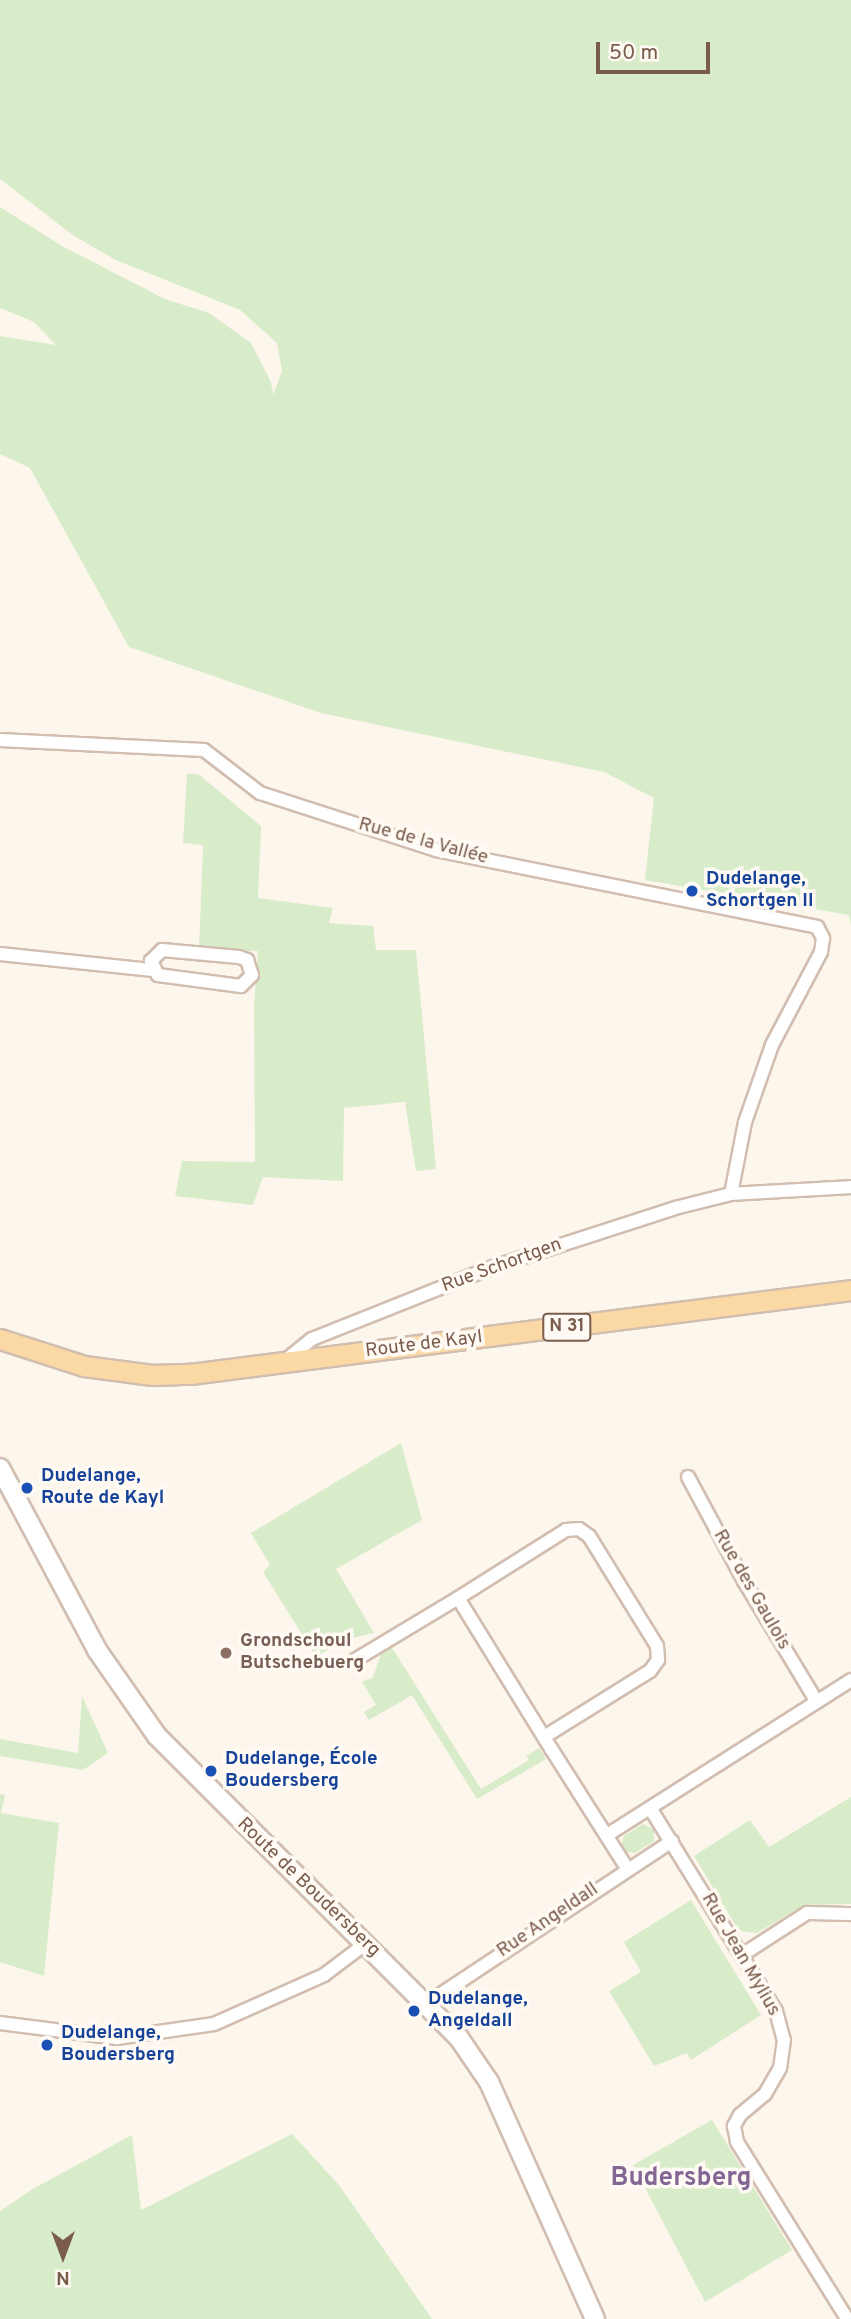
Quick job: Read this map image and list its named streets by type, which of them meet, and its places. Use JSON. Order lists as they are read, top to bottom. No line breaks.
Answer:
{"streets":{"main road":["N 31","Route de Kayl","Route de Boudersberg"],"street":["Rue de la Vallée","Rue Schortgen","Rue des Gaulois","Rue Angeldall","Rue Jean Mylius"]},"crossings":[["Rue de la Vallée","Rue Schortgen"],["Rue Schortgen","Route de Kayl"],["Route de Boudersberg","Rue Angeldall"],["Rue Angeldall","Rue Jean Mylius"]],"districts":["Budersberg"],"places":["Dudelange, Schortgen II","Dudelange, Route de Kayl","Grondschoul Butschebuerg","Dudelange, École Boudersberg","Dudelange, Angeldall","Dudelange, Boudersberg"],"scale_bar":"50 m","north":"bottom"}
